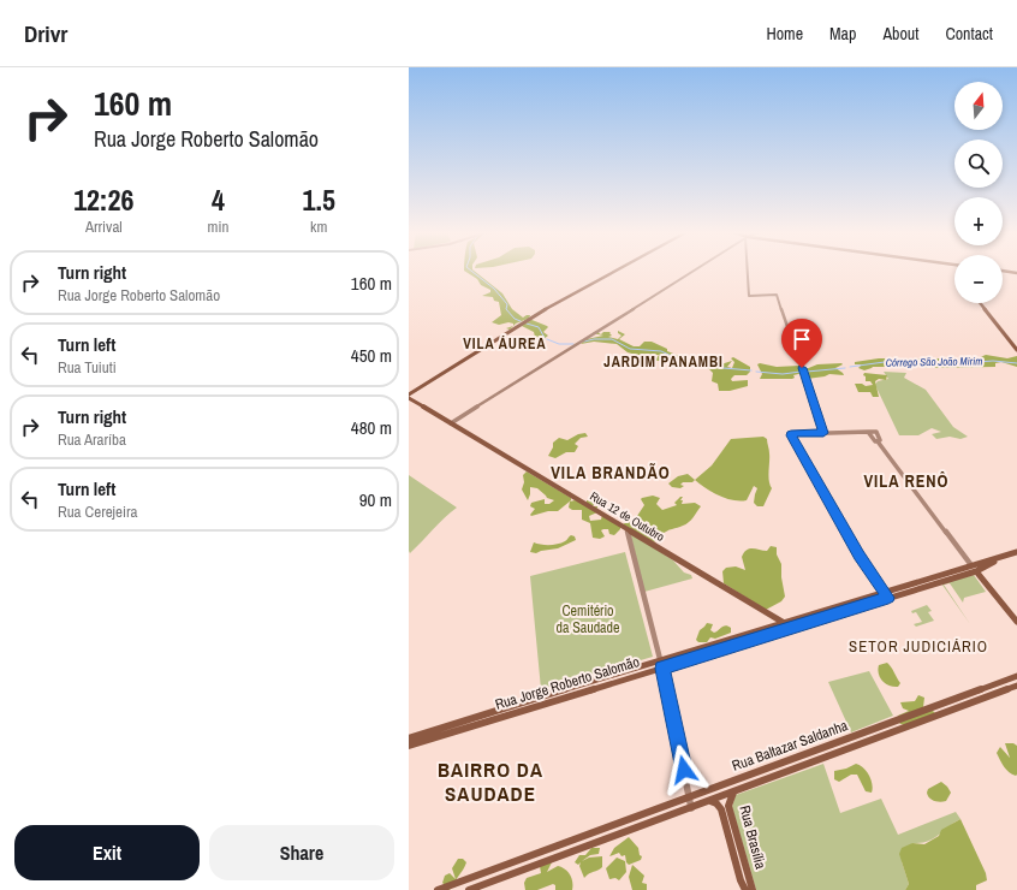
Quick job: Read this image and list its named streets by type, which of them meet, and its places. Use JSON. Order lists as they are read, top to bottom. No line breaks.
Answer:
{"streets":{"main road":["Rua 12 de Outubro","Rua Jorge Roberto Salomão","Rua Baltazar Saldanha","Rua Brasília"]},"crossings":[["Rua 12 de Outubro","Rua Jorge Roberto Salomão"],["Rua Baltazar Saldanha","Rua Brasília"]],"districts":["VILA ÁUREA","JARDIM PANAMBI","VILA BRANDÃO","VILA RENÔ","SETOR JUDICIÁRIO","BAIRRO DA SAUDADE"],"water":["Córrego São João Mirim"],"parks":["Cemitério da Saudade"],"north":"top","page":{"header":"Drivr","nav":["Home","Map","About","Contact"],"turn":["160 m","Rua Jorge Roberto Salomão"],"map_buttons":["+","−"],"eta":["12:26","Arrival","4","min","1.5","km"],"list":[{"name":"Turn right","note":"Rua Jorge Roberto Salomão","value":"160 m"},{"name":"Turn left","note":"Rua Tuiuti","value":"450 m"},{"name":"Turn right","note":"Rua Araríba","value":"480 m"},{"name":"Turn left","note":"Rua Cerejeira","value":"90 m"}],"buttons":["Exit","Share"]}}
